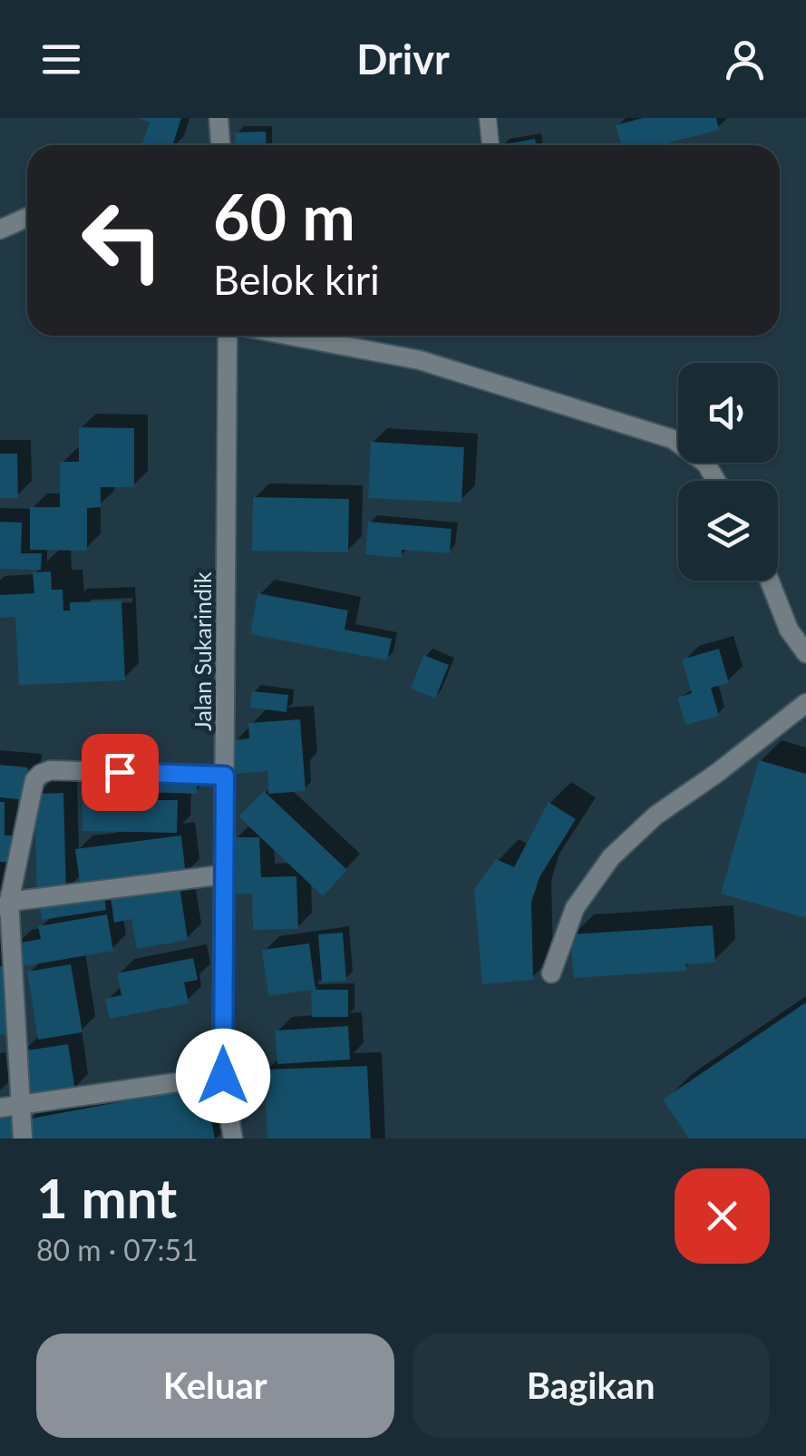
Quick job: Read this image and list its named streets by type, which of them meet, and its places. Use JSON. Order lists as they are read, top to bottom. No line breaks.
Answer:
{"streets":{"street":["Jalan Sukarindik"]},"page":{"header":"Drivr","turn":["60 m","Belok kiri"],"heading":["1 mnt","80 m · 07:51"],"buttons":["Keluar","Bagikan"]}}
